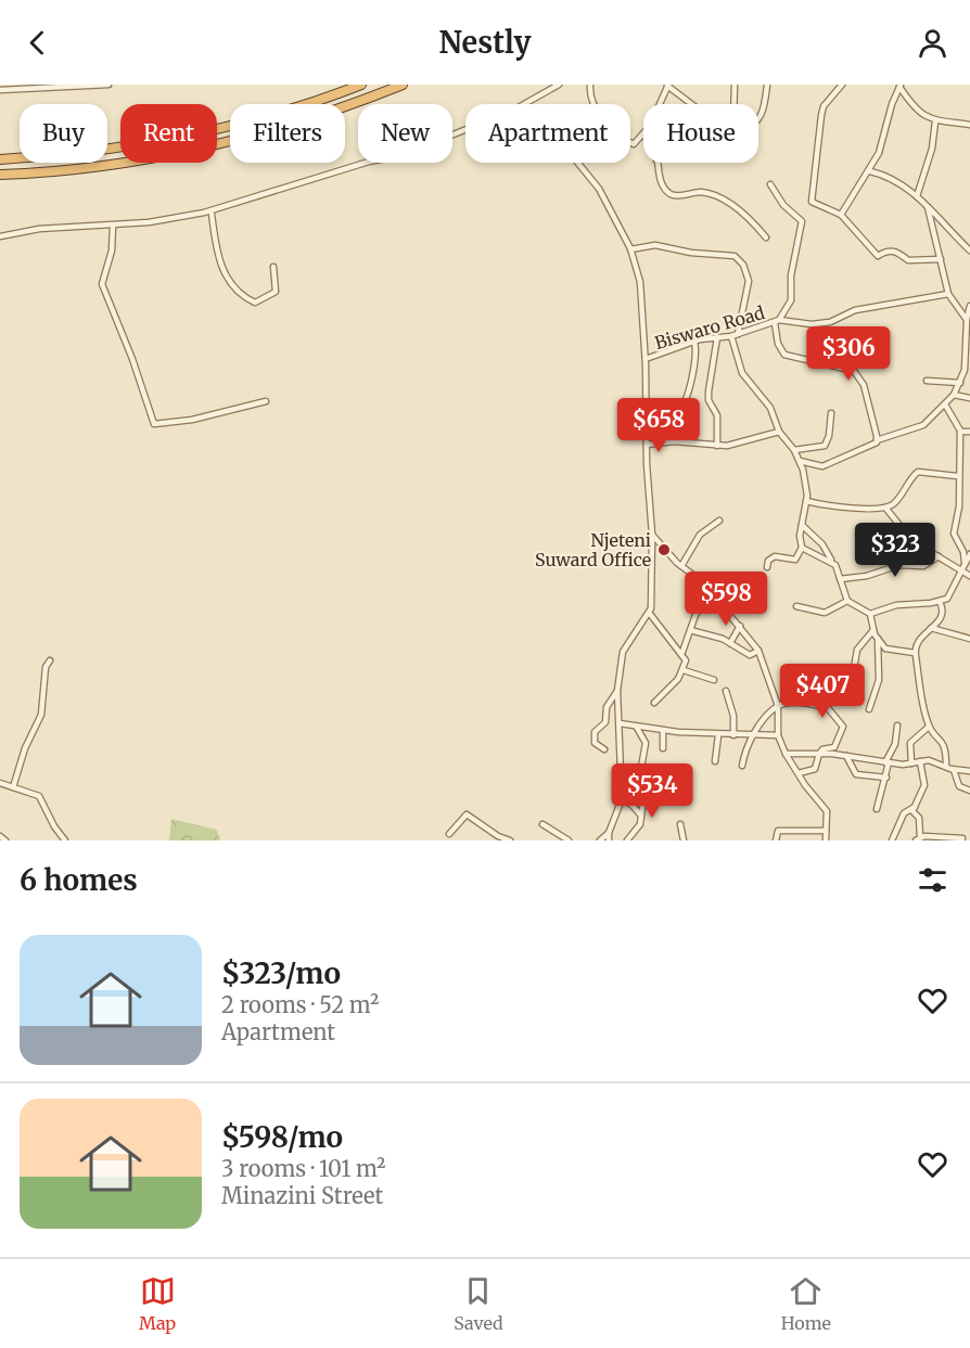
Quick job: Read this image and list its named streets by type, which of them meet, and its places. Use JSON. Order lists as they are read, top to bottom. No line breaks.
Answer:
{"streets":{"street":["Biswaro Road"]},"places":["Njeteni Suward Office"],"page":{"header":"Nestly","chip":["Buy","Rent","Filters","New","Apartment","House"],"price":["$306","$658","$323","$598","$407","$534"],"heading":"6 homes","list":[{"name":"$323/mo","note":"2 rooms · 52 m² · Apartment"},{"name":"$598/mo","note":"3 rooms · 101 m² · Minazini Street"}],"tabs":["Map","Saved","Home"]}}
